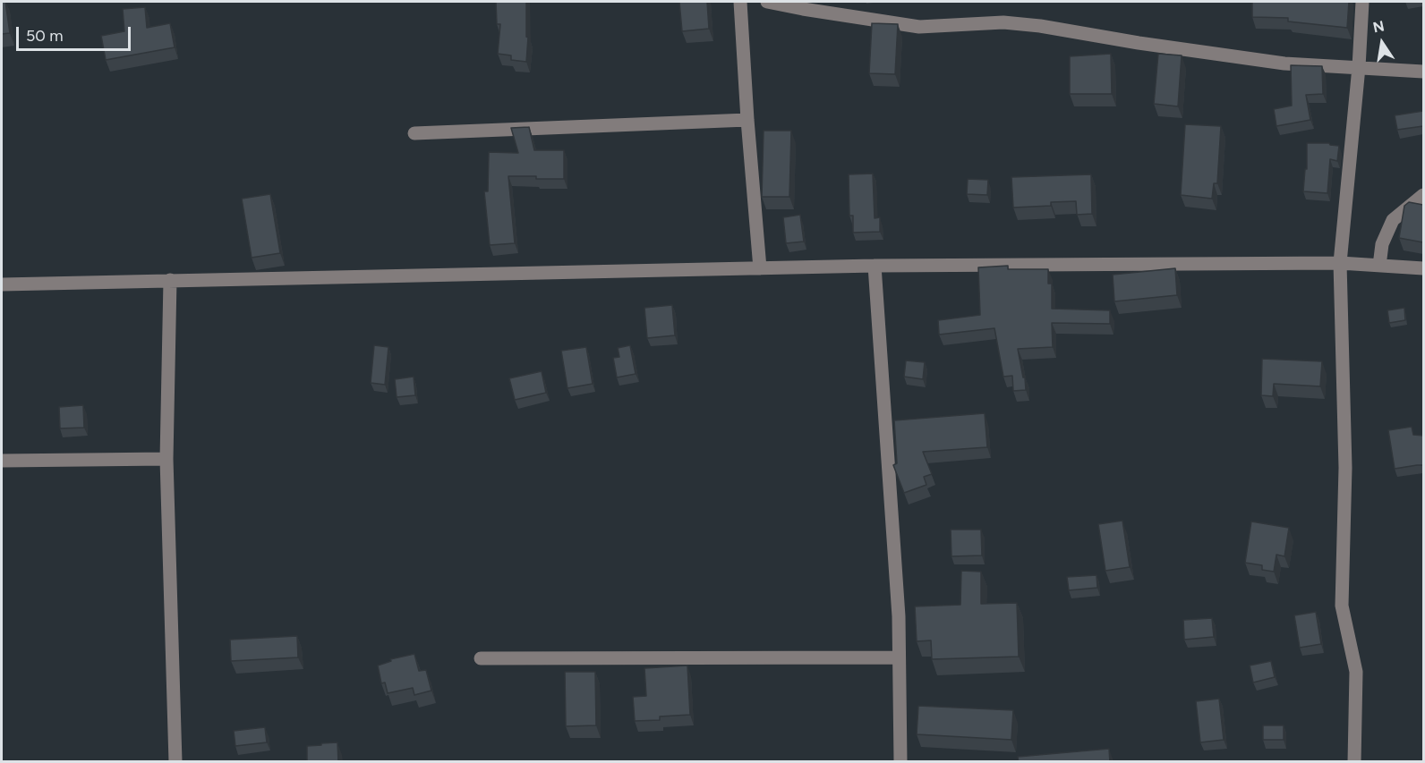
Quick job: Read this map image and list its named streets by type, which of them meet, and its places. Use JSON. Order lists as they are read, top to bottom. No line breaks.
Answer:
{"scale_bar":"50 m","north":"top"}
